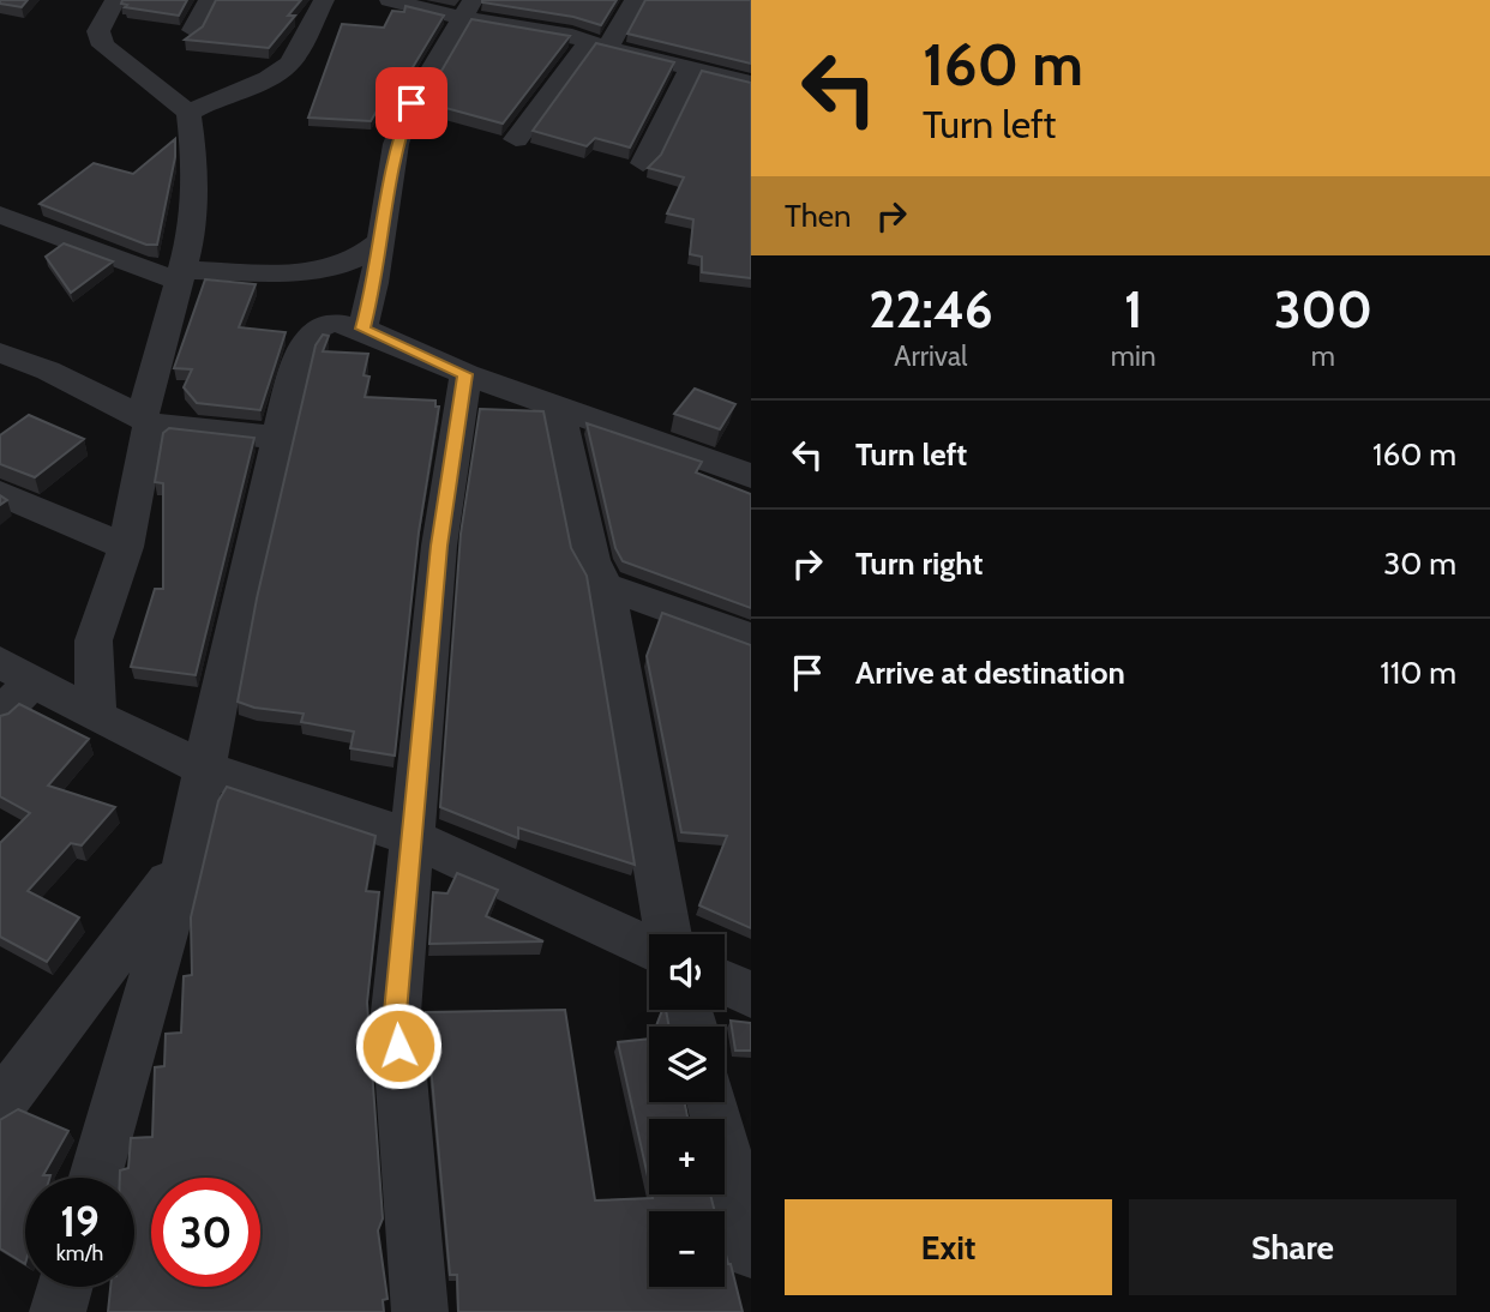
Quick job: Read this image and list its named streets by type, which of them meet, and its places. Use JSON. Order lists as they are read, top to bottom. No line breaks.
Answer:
{"page":{"turn":["160 m","Turn left"],"then":"Then","eta":["22:46","Arrival","1","min","300","m"],"list":[{"name":"Turn left","value":"160 m"},{"name":"Turn right","value":"30 m"},{"name":"Arrive at destination","value":"110 m"}],"map_buttons":["+","−"],"speed":"19 km/h","limit":"30","buttons":["Exit","Share"]}}
